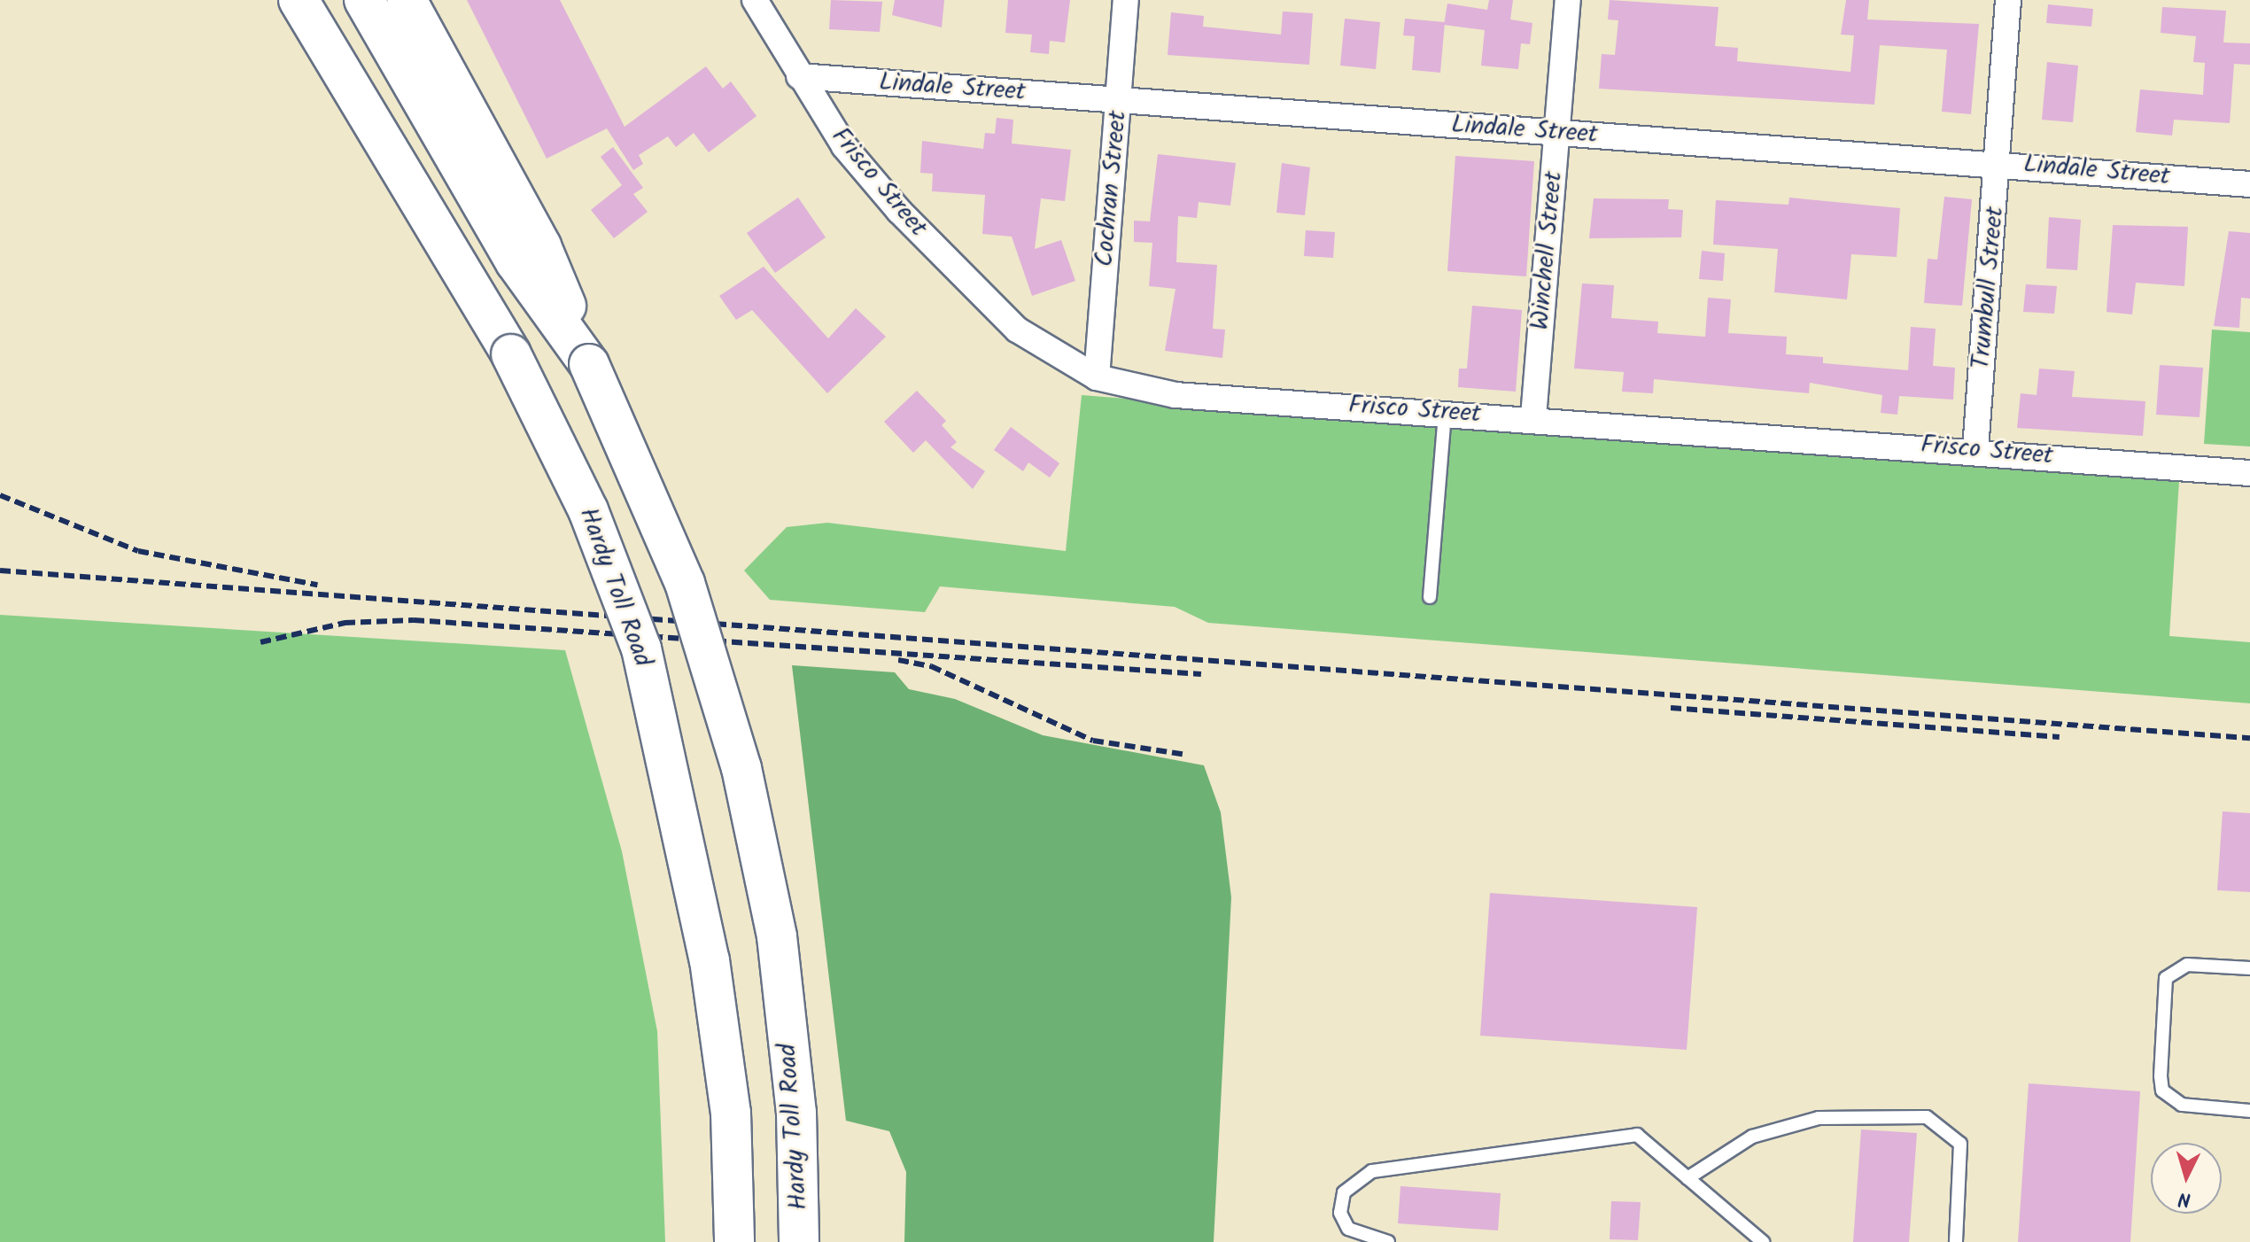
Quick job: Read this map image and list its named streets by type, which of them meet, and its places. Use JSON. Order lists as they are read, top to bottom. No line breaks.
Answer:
{"streets":{"highway":["Hardy Toll Road"],"street":["Lindale Street","Frisco Street","Cochran Street","Winchell Street","Trumbull Street"]},"crossings":[["Lindale Street","Frisco Street"],["Lindale Street","Cochran Street"],["Lindale Street","Winchell Street"],["Lindale Street","Trumbull Street"],["Frisco Street","Cochran Street"],["Frisco Street","Winchell Street"],["Frisco Street","Trumbull Street"]],"north":"bottom"}
